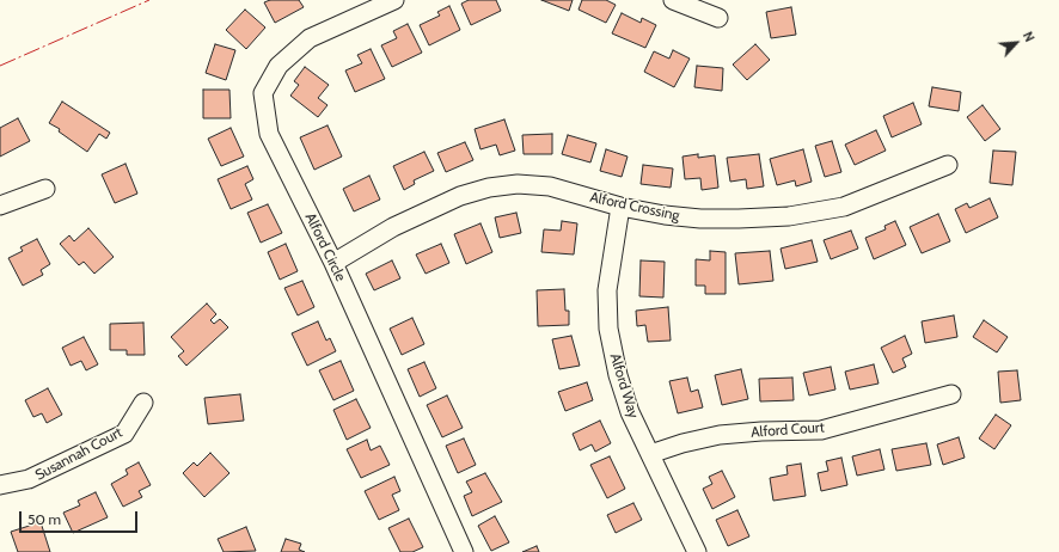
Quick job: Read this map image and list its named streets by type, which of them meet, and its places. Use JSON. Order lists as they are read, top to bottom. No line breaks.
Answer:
{"streets":{"street":["Alford Crossing","Alford Circle","Alford Way","Alford Court","Susannah Court"]},"crossings":[["Alford Crossing","Alford Circle"],["Alford Crossing","Alford Way"],["Alford Way","Alford Court"]],"scale_bar":"50 m","north":"top right"}
